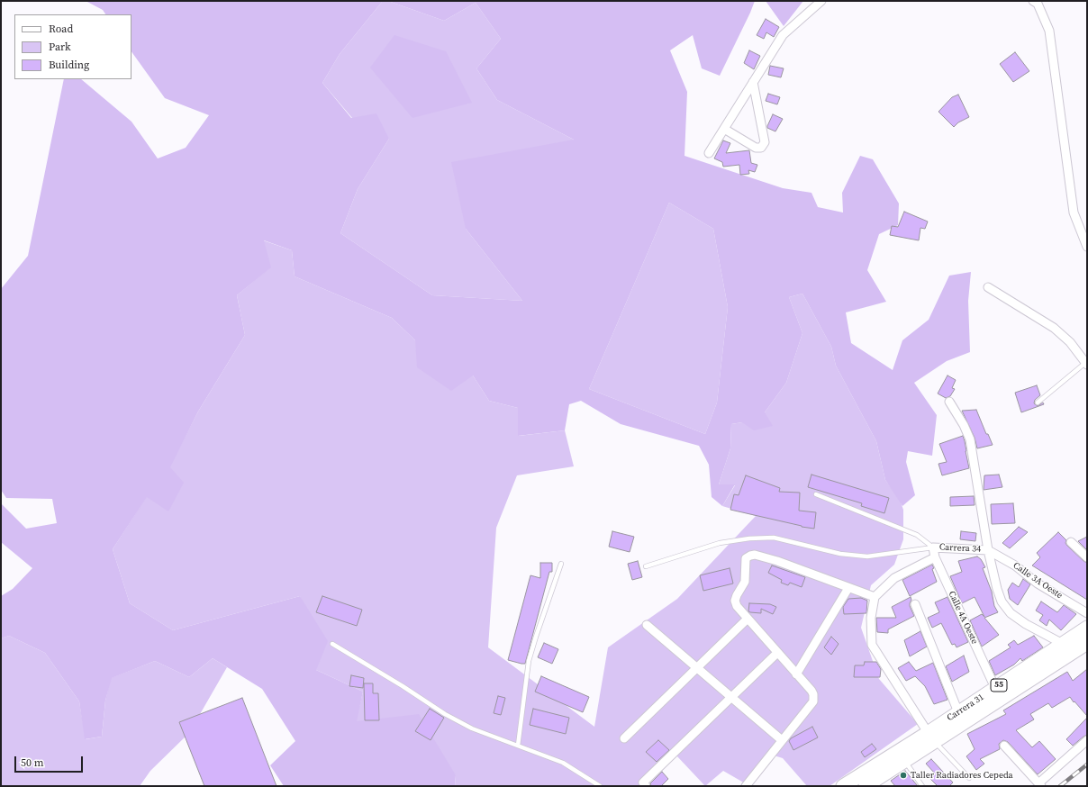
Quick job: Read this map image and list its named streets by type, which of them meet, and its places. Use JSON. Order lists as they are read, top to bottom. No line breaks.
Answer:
{"streets":{"highway":["55","Carrera 31"],"street":["Carrera 34","Calle 3A Oeste","Calle 4A Oeste"]},"crossings":[["Carrera 34","Calle 3A Oeste"],["Carrera 34","Calle 4A Oeste"],["Calle 4A Oeste","Carrera 31"]],"places":["Taller Radiadores Cepeda"],"legend":["Road","Park","Building"],"scale_bar":"50 m"}
